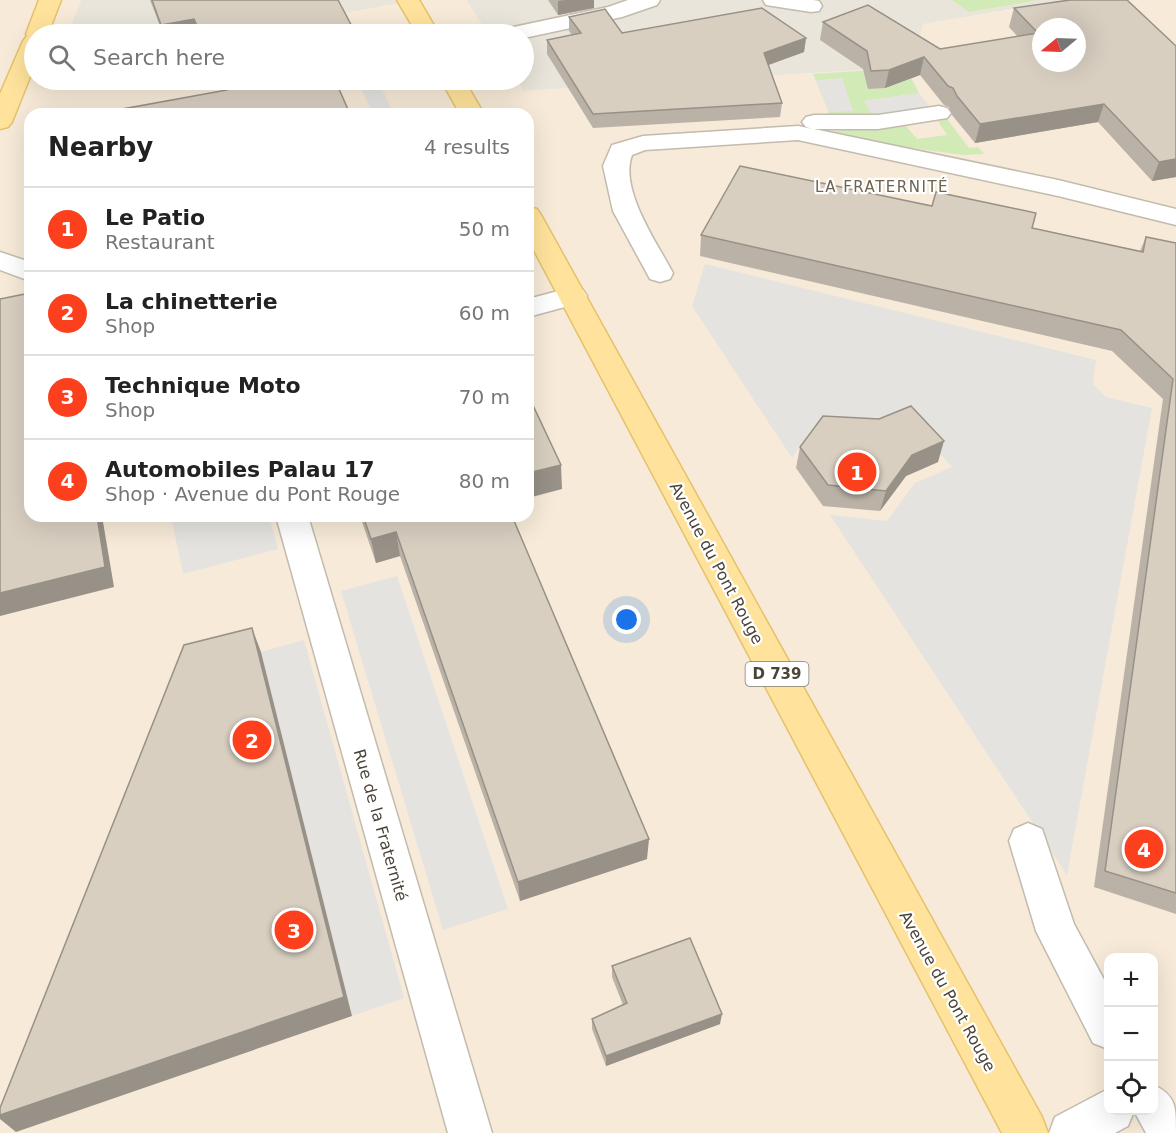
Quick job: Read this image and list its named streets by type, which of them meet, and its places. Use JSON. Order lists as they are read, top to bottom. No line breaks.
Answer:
{"streets":{"main road":["Avenue du Pont Rouge","D 739"],"street":["Rue de la Fraternité"]},"districts":["LA FRATERNITÉ"],"north":"left","page":{"search":"Search here","heading":["Nearby","4 results"],"list":[{"mark":"1","name":"Le Patio","note":"Restaurant","value":"50 m"},{"mark":"2","name":"La chinetterie","note":"Shop","value":"60 m"},{"mark":"3","name":"Technique Moto","note":"Shop","value":"70 m"},{"mark":"4","name":"Automobiles Palau 17","note":"Shop · Avenue du Pont Rouge","value":"80 m"}],"pins":["1","2","4","3"],"map_buttons":["+","−"]}}
